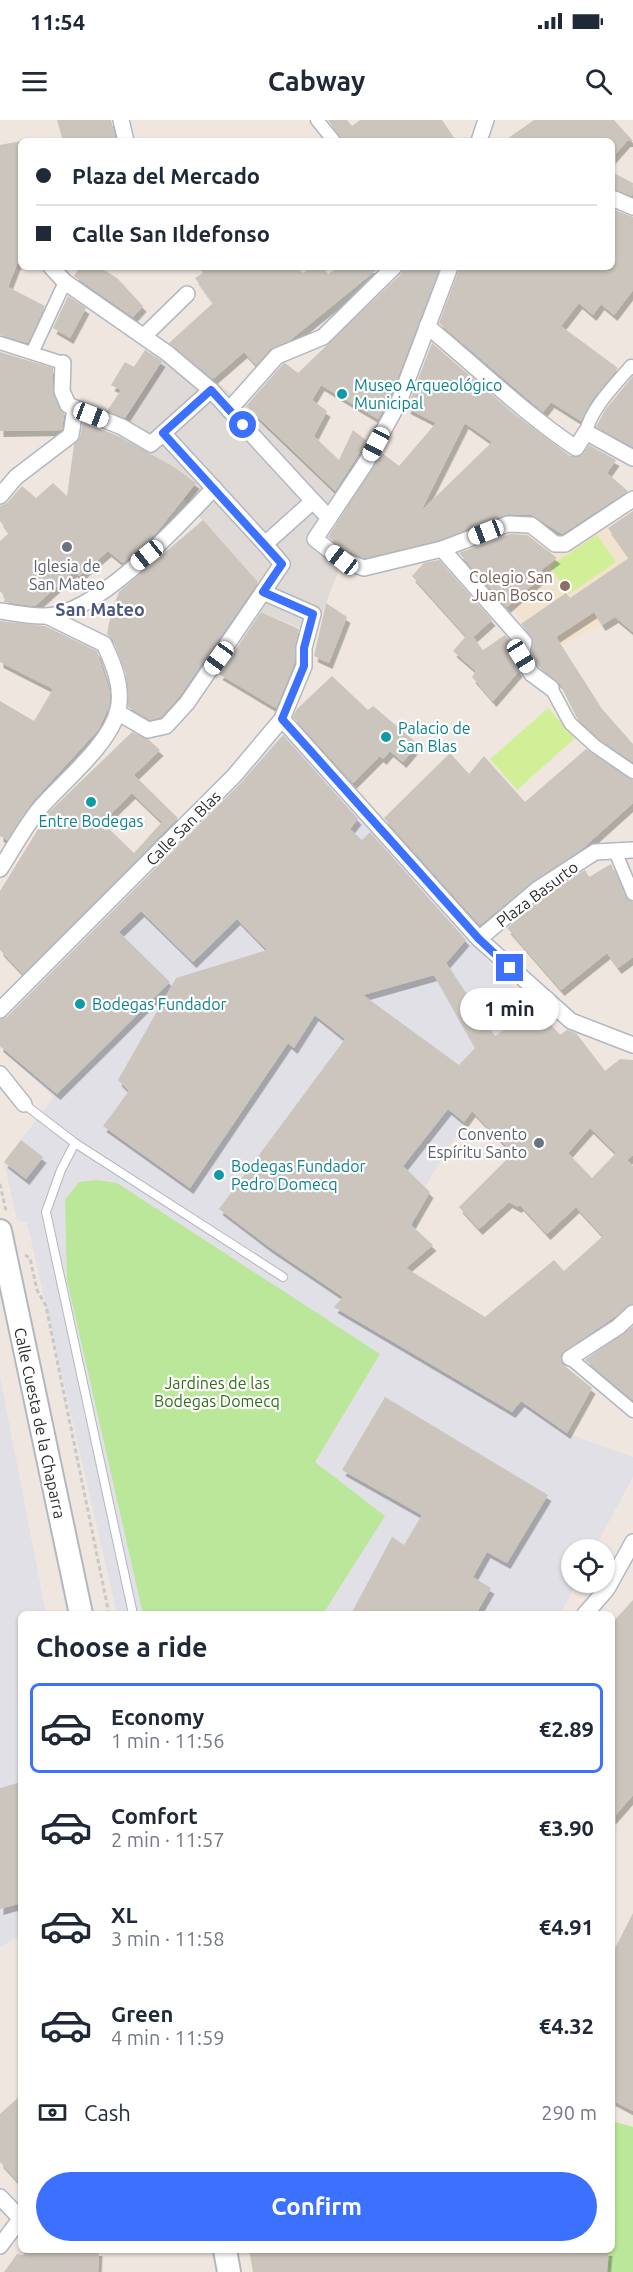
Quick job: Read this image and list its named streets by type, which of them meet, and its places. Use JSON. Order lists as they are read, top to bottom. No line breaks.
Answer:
{"streets":{"main road":["Calle Cuesta de la Chaparra"],"street":["Calle San Blas","Plaza Basurto"]},"districts":["San Mateo"],"parks":["Jardines de las Bodegas Domecq"],"places":["Museo Arqueológico Municipal","Iglesia de San Mateo","Colegio San Juan Bosco","Palacio de San Blas","Entre Bodegas","Bodegas Fundador","Convento Espíritu Santo","Bodegas Fundador Pedro Domecq"],"page":{"status":"11:54","header":"Cabway","banner":["Plaza del Mercado","Calle San Ildefonso"],"bubble":"1 min","heading":"Choose a ride","list":[{"name":"Economy","note":"1 min · 11:56","value":"€2.89"},{"name":"Comfort","note":"2 min · 11:57","value":"€3.90"},{"name":"XL","note":"3 min · 11:58","value":"€4.91"},{"name":"Green","note":"4 min · 11:59","value":"€4.32"}],"pay":["Cash","290 m"],"buttons":"Confirm"}}
